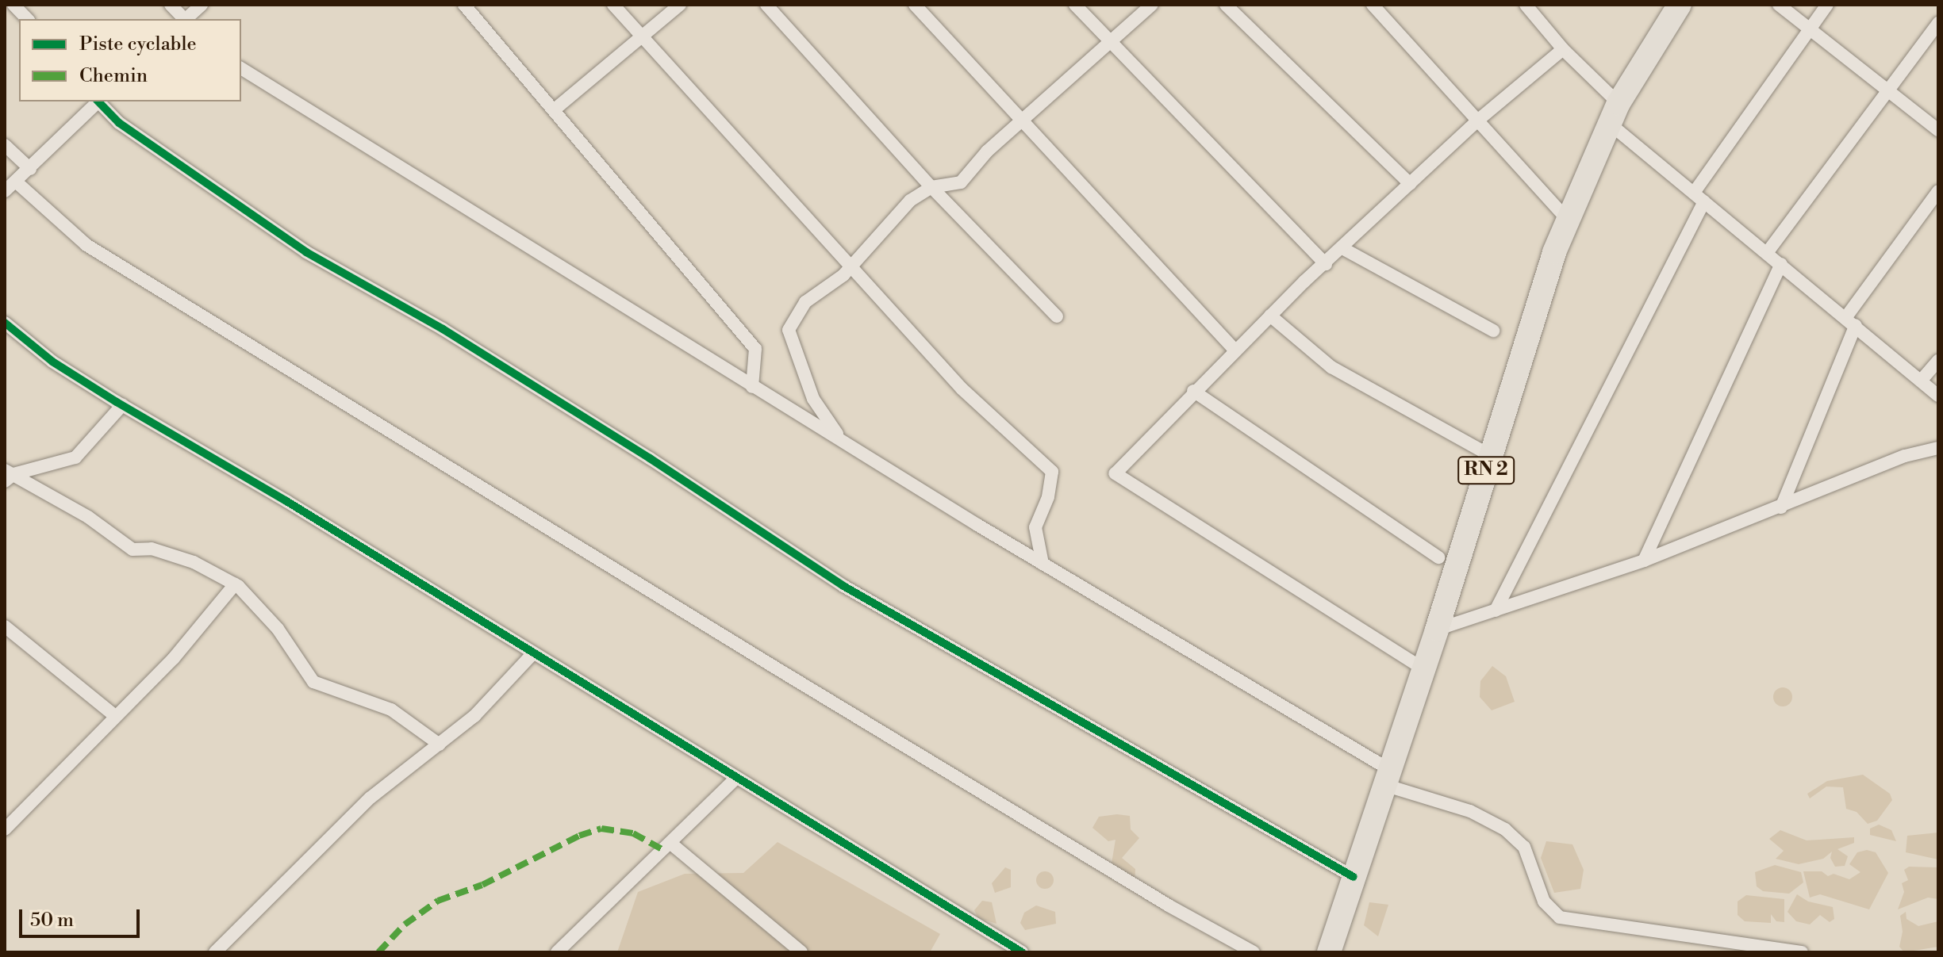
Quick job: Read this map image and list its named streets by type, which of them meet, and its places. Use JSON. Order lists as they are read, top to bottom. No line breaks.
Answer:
{"streets":{"highway":["RN 2"]},"legend":["Piste cyclable","Chemin"],"scale_bar":"50 m"}
